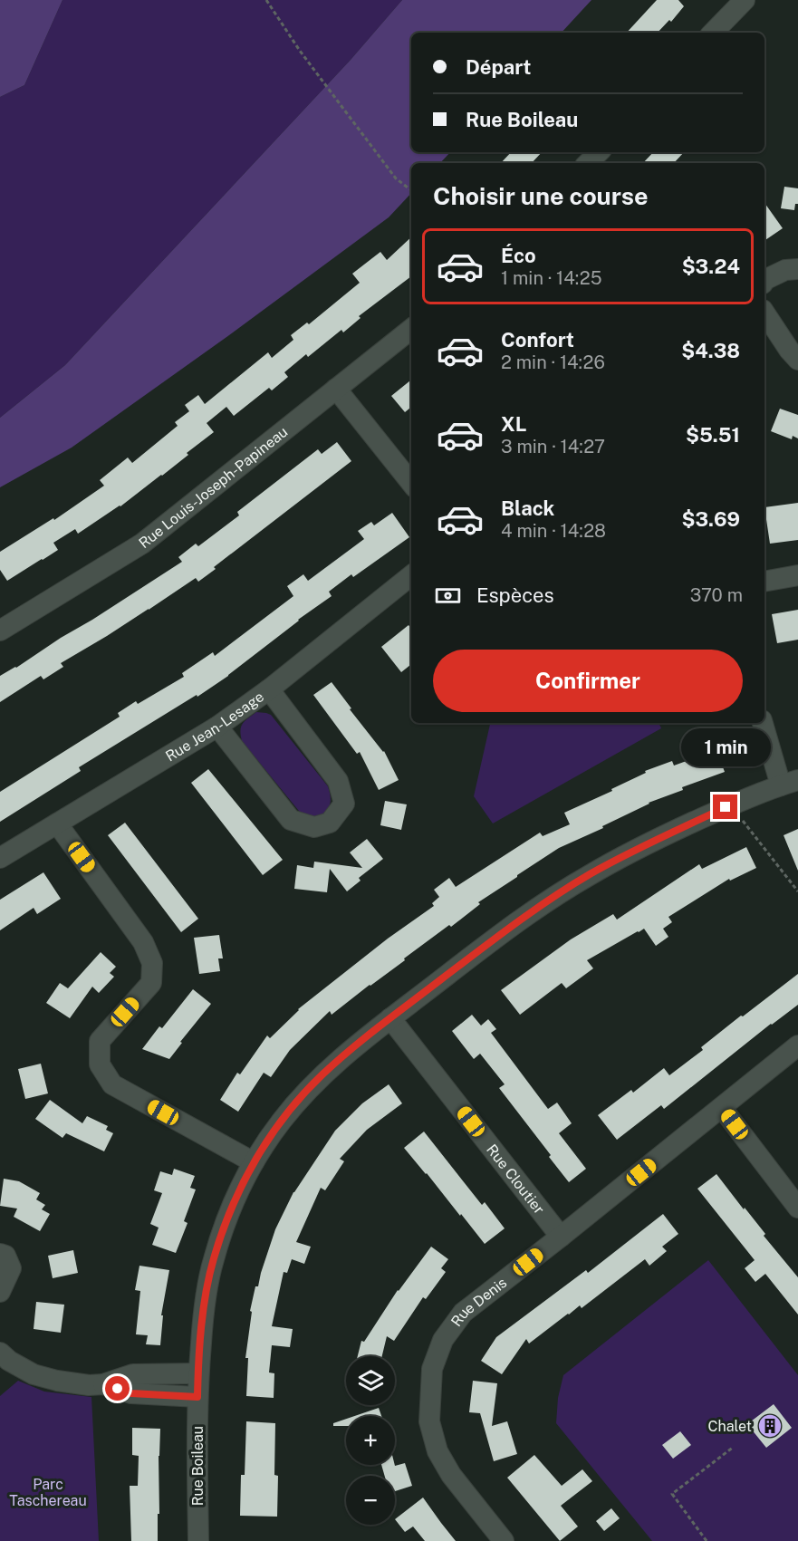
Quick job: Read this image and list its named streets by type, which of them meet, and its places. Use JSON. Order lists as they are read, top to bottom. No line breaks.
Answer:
{"streets":{"street":["Rue Louis-Joseph-Papineau","Rue Jean-Lesage","Rue Cloutier","Rue Denis","Rue Boileau"]},"crossings":[["Rue Cloutier","Rue Denis"],["Rue Cloutier","Rue Boileau"]],"parks":["Parc Taschereau"],"places":{"building":["Chalet"]},"page":{"banner":["Départ","Rue Boileau"],"heading":"Choisir une course","list":[{"name":"Éco","note":"1 min · 14:25","value":"$3.24"},{"name":"Confort","note":"2 min · 14:26","value":"$4.38"},{"name":"XL","note":"3 min · 14:27","value":"$5.51"},{"name":"Black","note":"4 min · 14:28","value":"$3.69"}],"pay":["Espèces","370 m"],"buttons":"Confirmer","bubble":"1 min","map_buttons":["+","−"]}}
